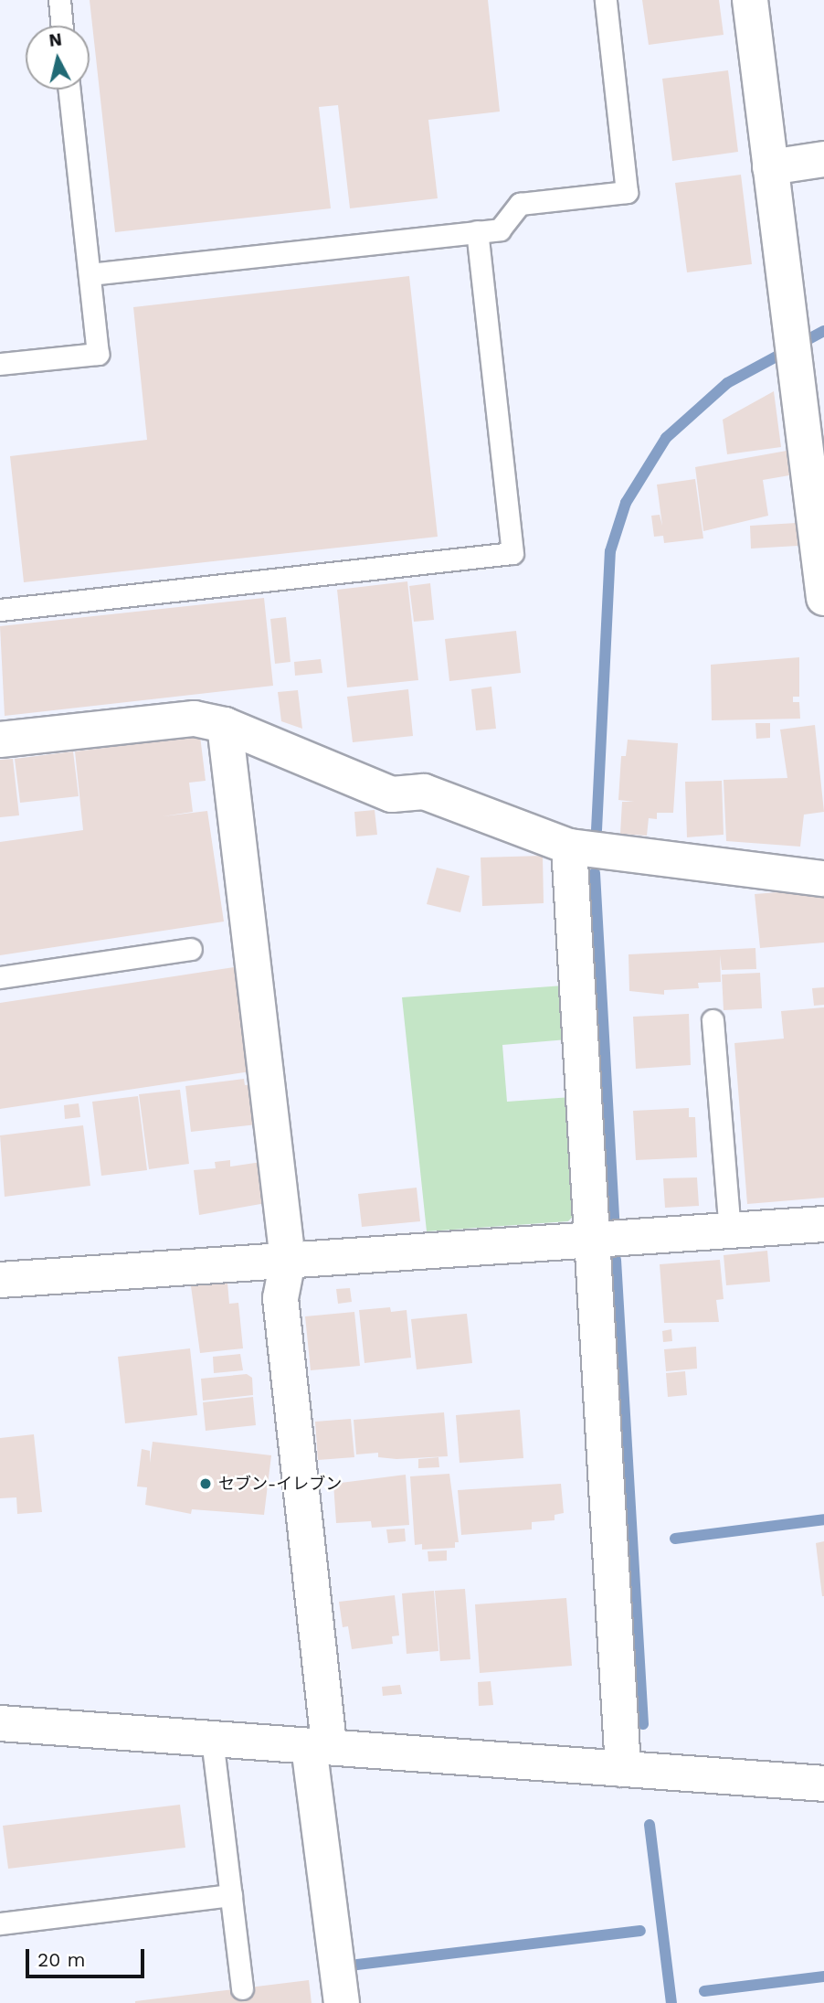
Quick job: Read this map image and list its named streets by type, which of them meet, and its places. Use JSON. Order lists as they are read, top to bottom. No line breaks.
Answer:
{"places":["セブン-イレブン"],"scale_bar":"20 m","north":"top"}
